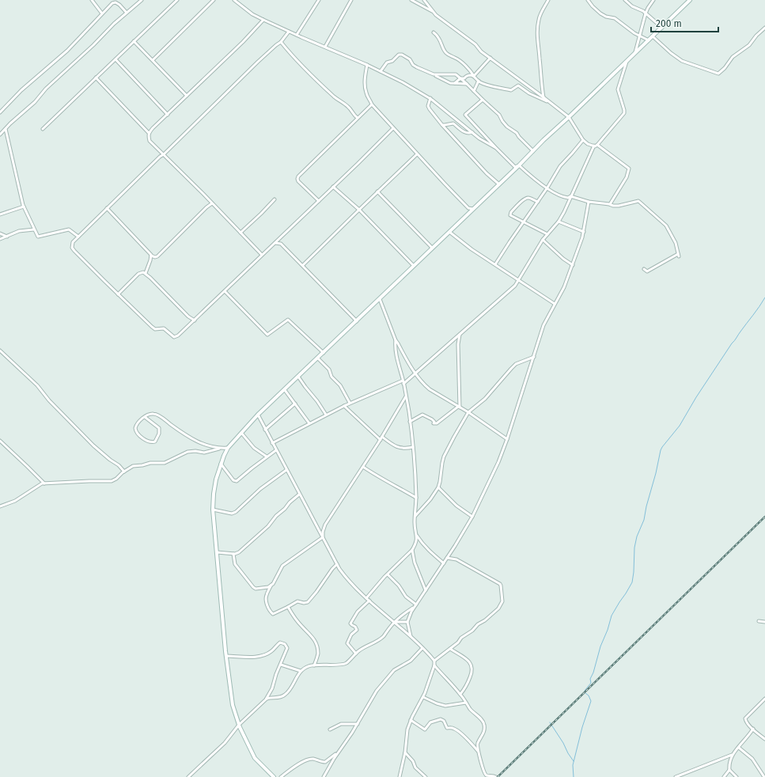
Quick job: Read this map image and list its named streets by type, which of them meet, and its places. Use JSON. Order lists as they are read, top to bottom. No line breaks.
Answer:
{"scale_bar":"200 m"}
